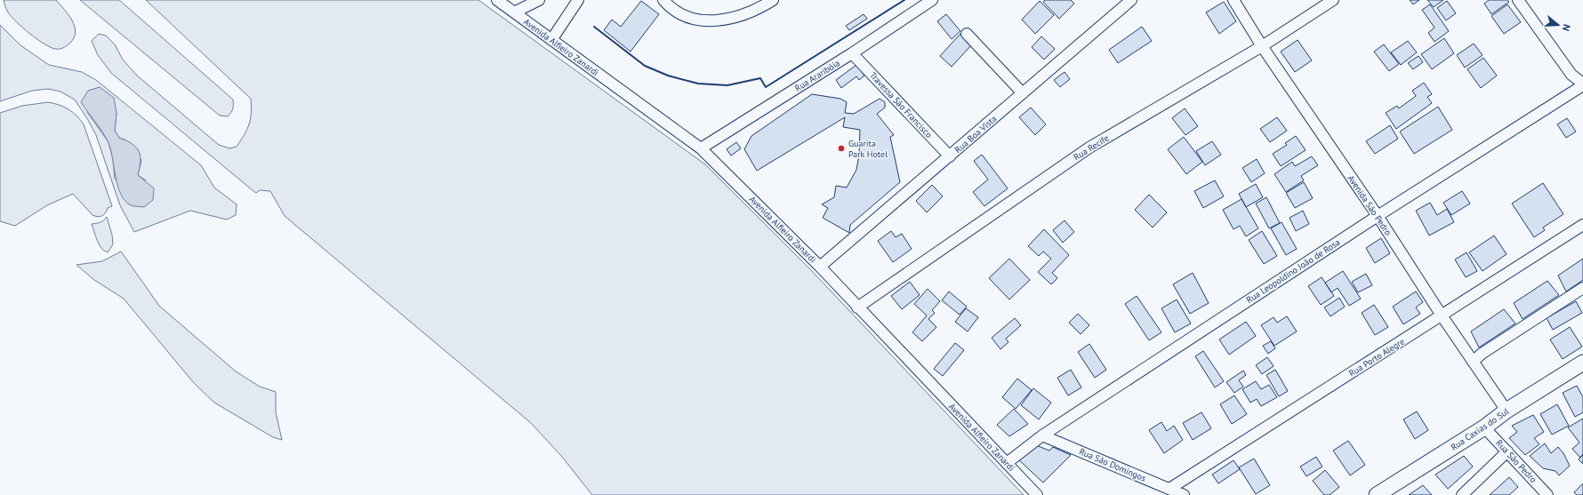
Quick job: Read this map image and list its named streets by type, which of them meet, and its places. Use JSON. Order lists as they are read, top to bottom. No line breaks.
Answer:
{"streets":{"street":["Avenida Alfieiro Zanardi","Rua Araribóia","Travessa São Francisco","Rua Boa Vista","Rua Recife","Avenida São Pedro","Rua Leopoldino João de Rosa","Rua Porto Alegre","Rua Caxias do Sul","Rua São Pedro","Rua São Domingos"]},"crossings":[["Avenida Alfieiro Zanardi","Rua Araribóia"],["Avenida Alfieiro Zanardi","Rua Boa Vista"],["Avenida Alfieiro Zanardi","Rua Recife"],["Avenida Alfieiro Zanardi","Rua Leopoldino João de Rosa"],["Rua Araribóia","Travessa São Francisco"],["Travessa São Francisco","Rua Boa Vista"],["Rua Recife","Avenida São Pedro"],["Avenida São Pedro","Rua Leopoldino João de Rosa"],["Avenida São Pedro","Rua Porto Alegre"],["Avenida São Pedro","Rua Caxias do Sul"],["Rua Leopoldino João de Rosa","Rua São Domingos"],["Rua Porto Alegre","Rua São Domingos"],["Rua Caxias do Sul","Rua São Pedro"]],"places":["Guarita Park Hotel"],"north":"right"}
